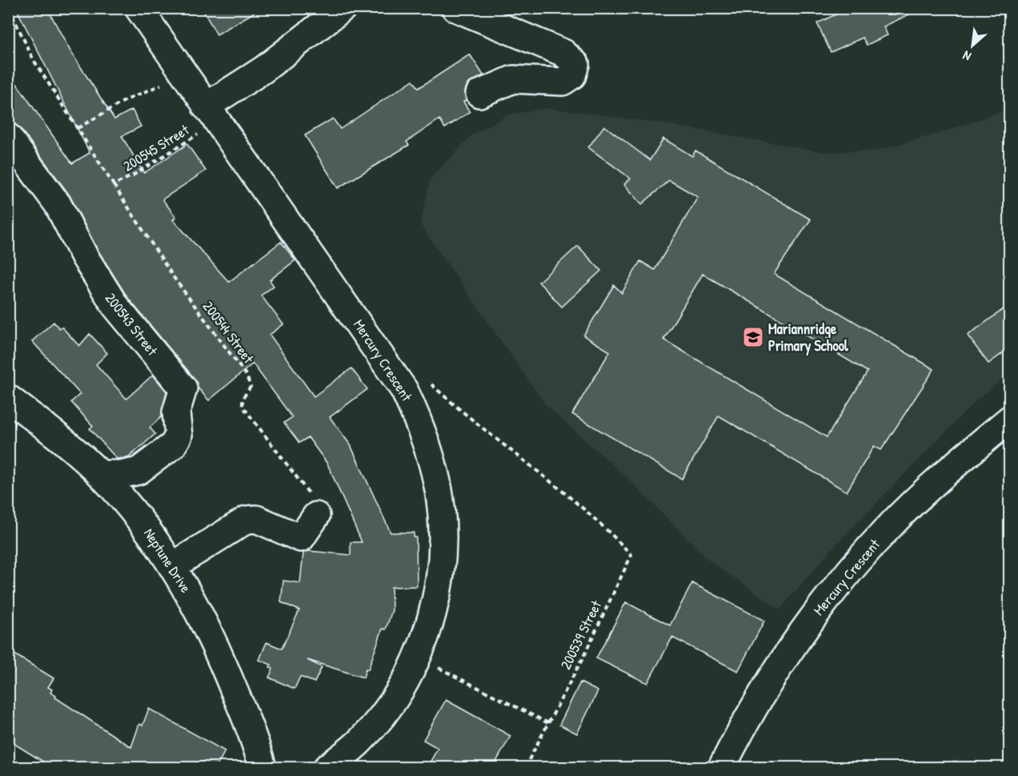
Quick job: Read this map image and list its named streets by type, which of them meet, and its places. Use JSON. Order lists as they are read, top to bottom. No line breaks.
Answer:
{"streets":{"street":["200543 Street","Mercury Crescent","Neptune Drive"],"path":["200545 Street","200544 Street","200539 Street"]},"crossings":[["200545 Street","200544 Street"],["200545 Street","Mercury Crescent"],["200543 Street","Neptune Drive"]],"places":{"school or university":["Mariannridge Primary School"]},"north":"bottom left"}
